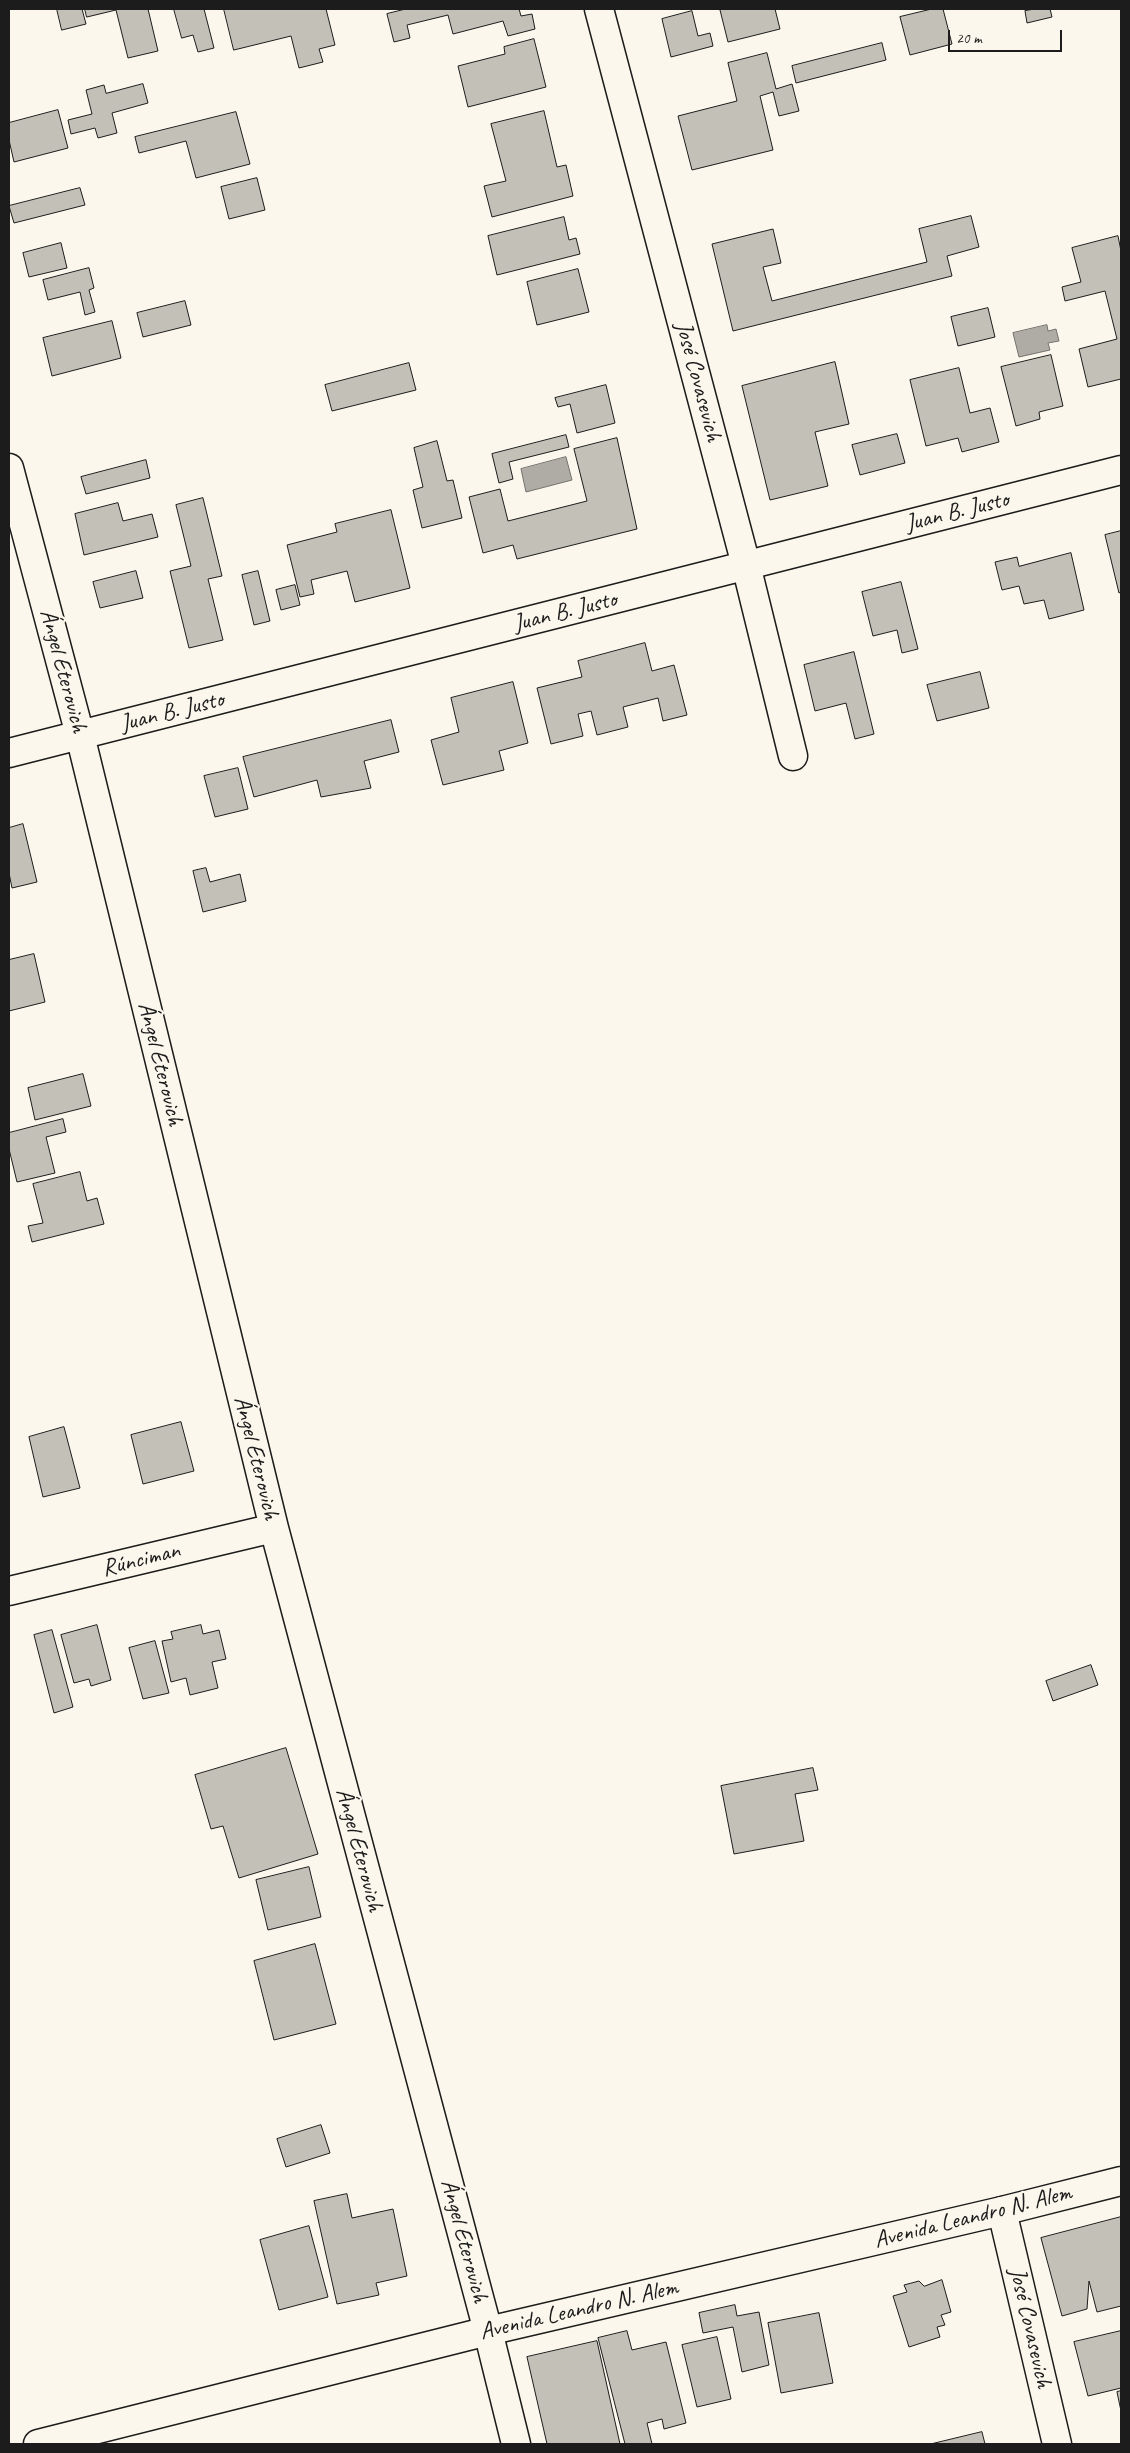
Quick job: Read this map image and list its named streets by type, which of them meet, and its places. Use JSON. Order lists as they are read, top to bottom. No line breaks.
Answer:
{"streets":{"street":["José Covasevich","Juan B. Justo","Ángel Eterovich","Rúnciman","Avenida Leandro N. Alem"]},"crossings":[["José Covasevich","Juan B. Justo"],["José Covasevich","Avenida Leandro N. Alem"],["Juan B. Justo","Ángel Eterovich"],["Ángel Eterovich","Rúnciman"],["Ángel Eterovich","Avenida Leandro N. Alem"]],"scale_bar":"20 m"}
